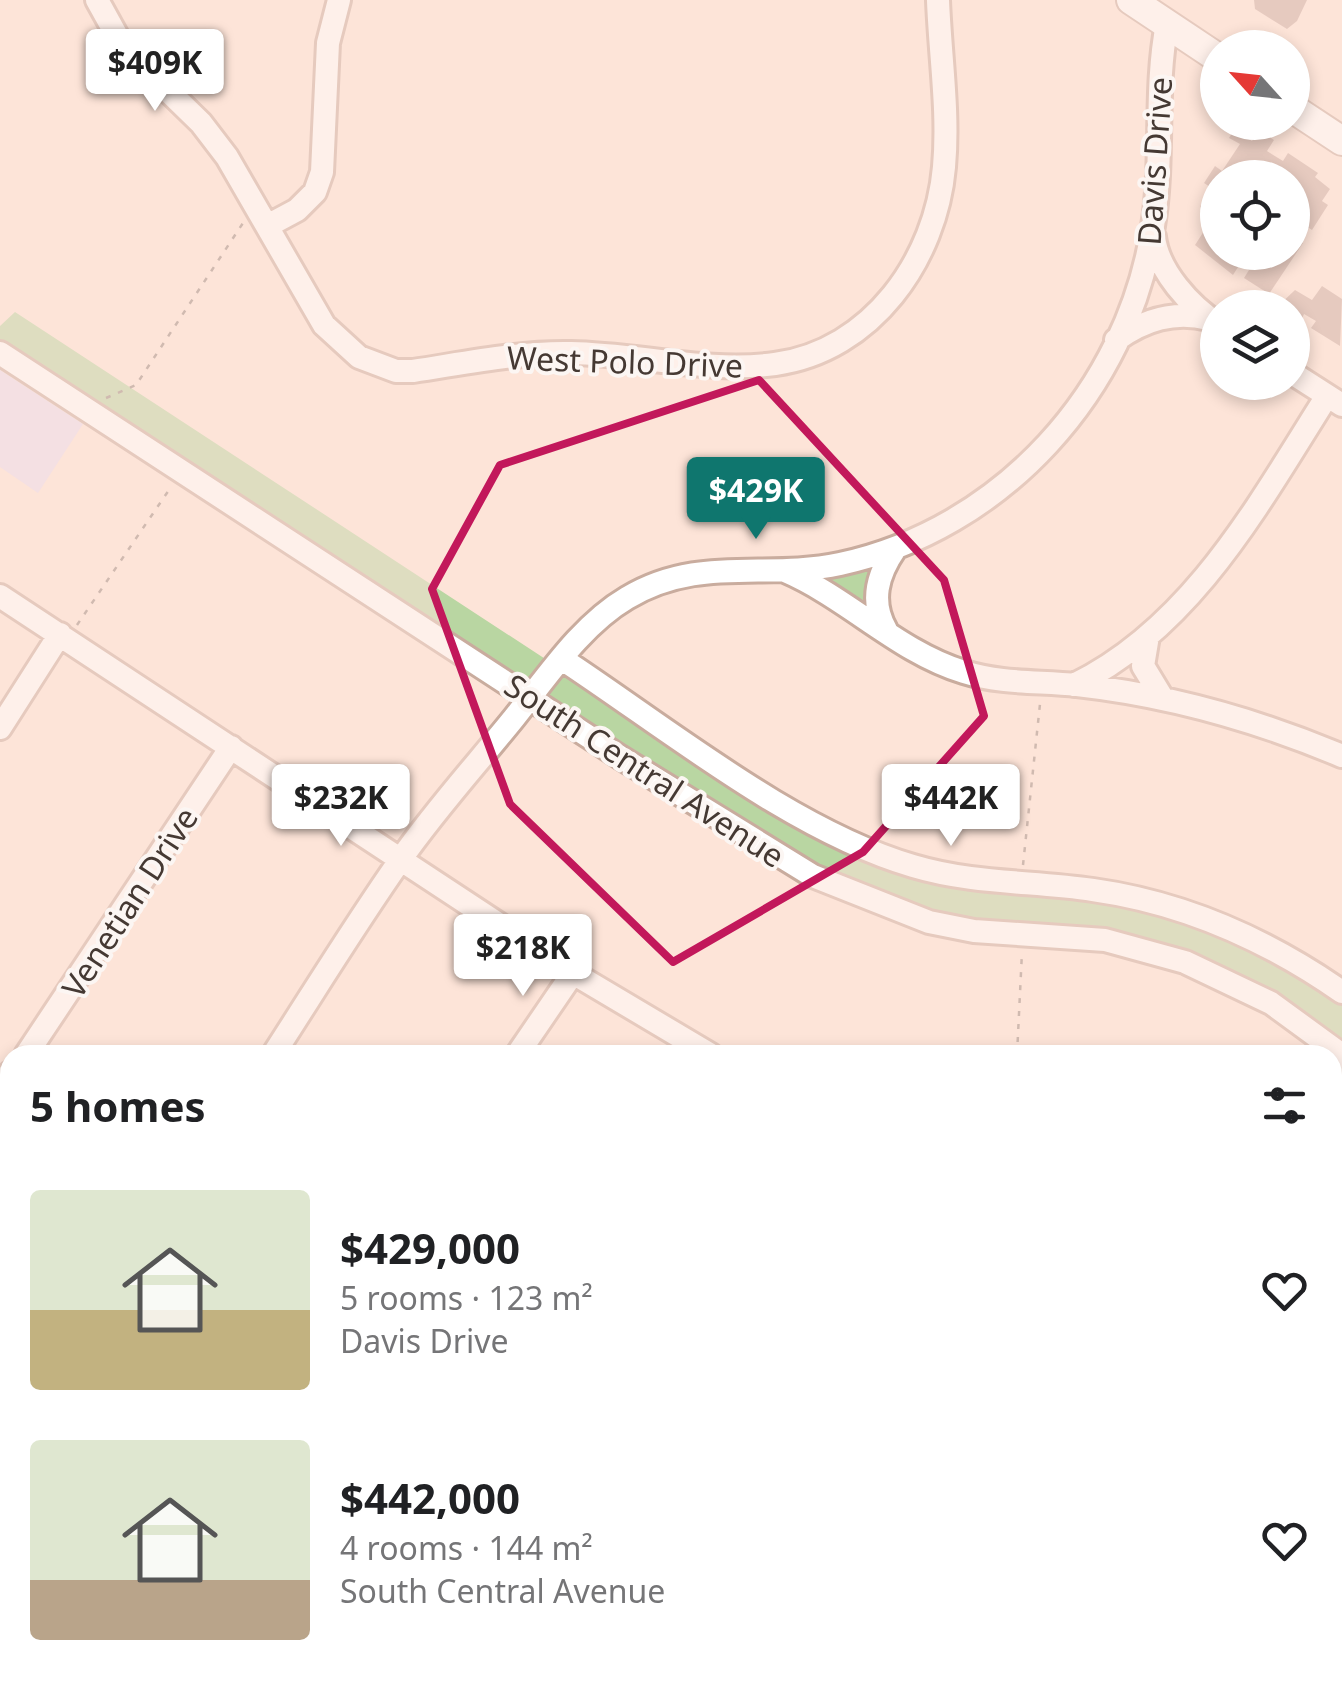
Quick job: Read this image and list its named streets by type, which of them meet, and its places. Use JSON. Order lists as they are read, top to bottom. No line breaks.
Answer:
{"streets":{"street":["Davis Drive","West Polo Drive","South Central Avenue","Venetian Drive"]},"crossings":[["Davis Drive","South Central Avenue"]],"north":"top left","page":{"price":["$409K","$429K","$232K","$442K","$218K"],"heading":"5 homes","list":[{"name":"$429,000","note":"5 rooms · 123 m² · Davis Drive"},{"name":"$442,000","note":"4 rooms · 144 m² · South Central Avenue"}]}}
